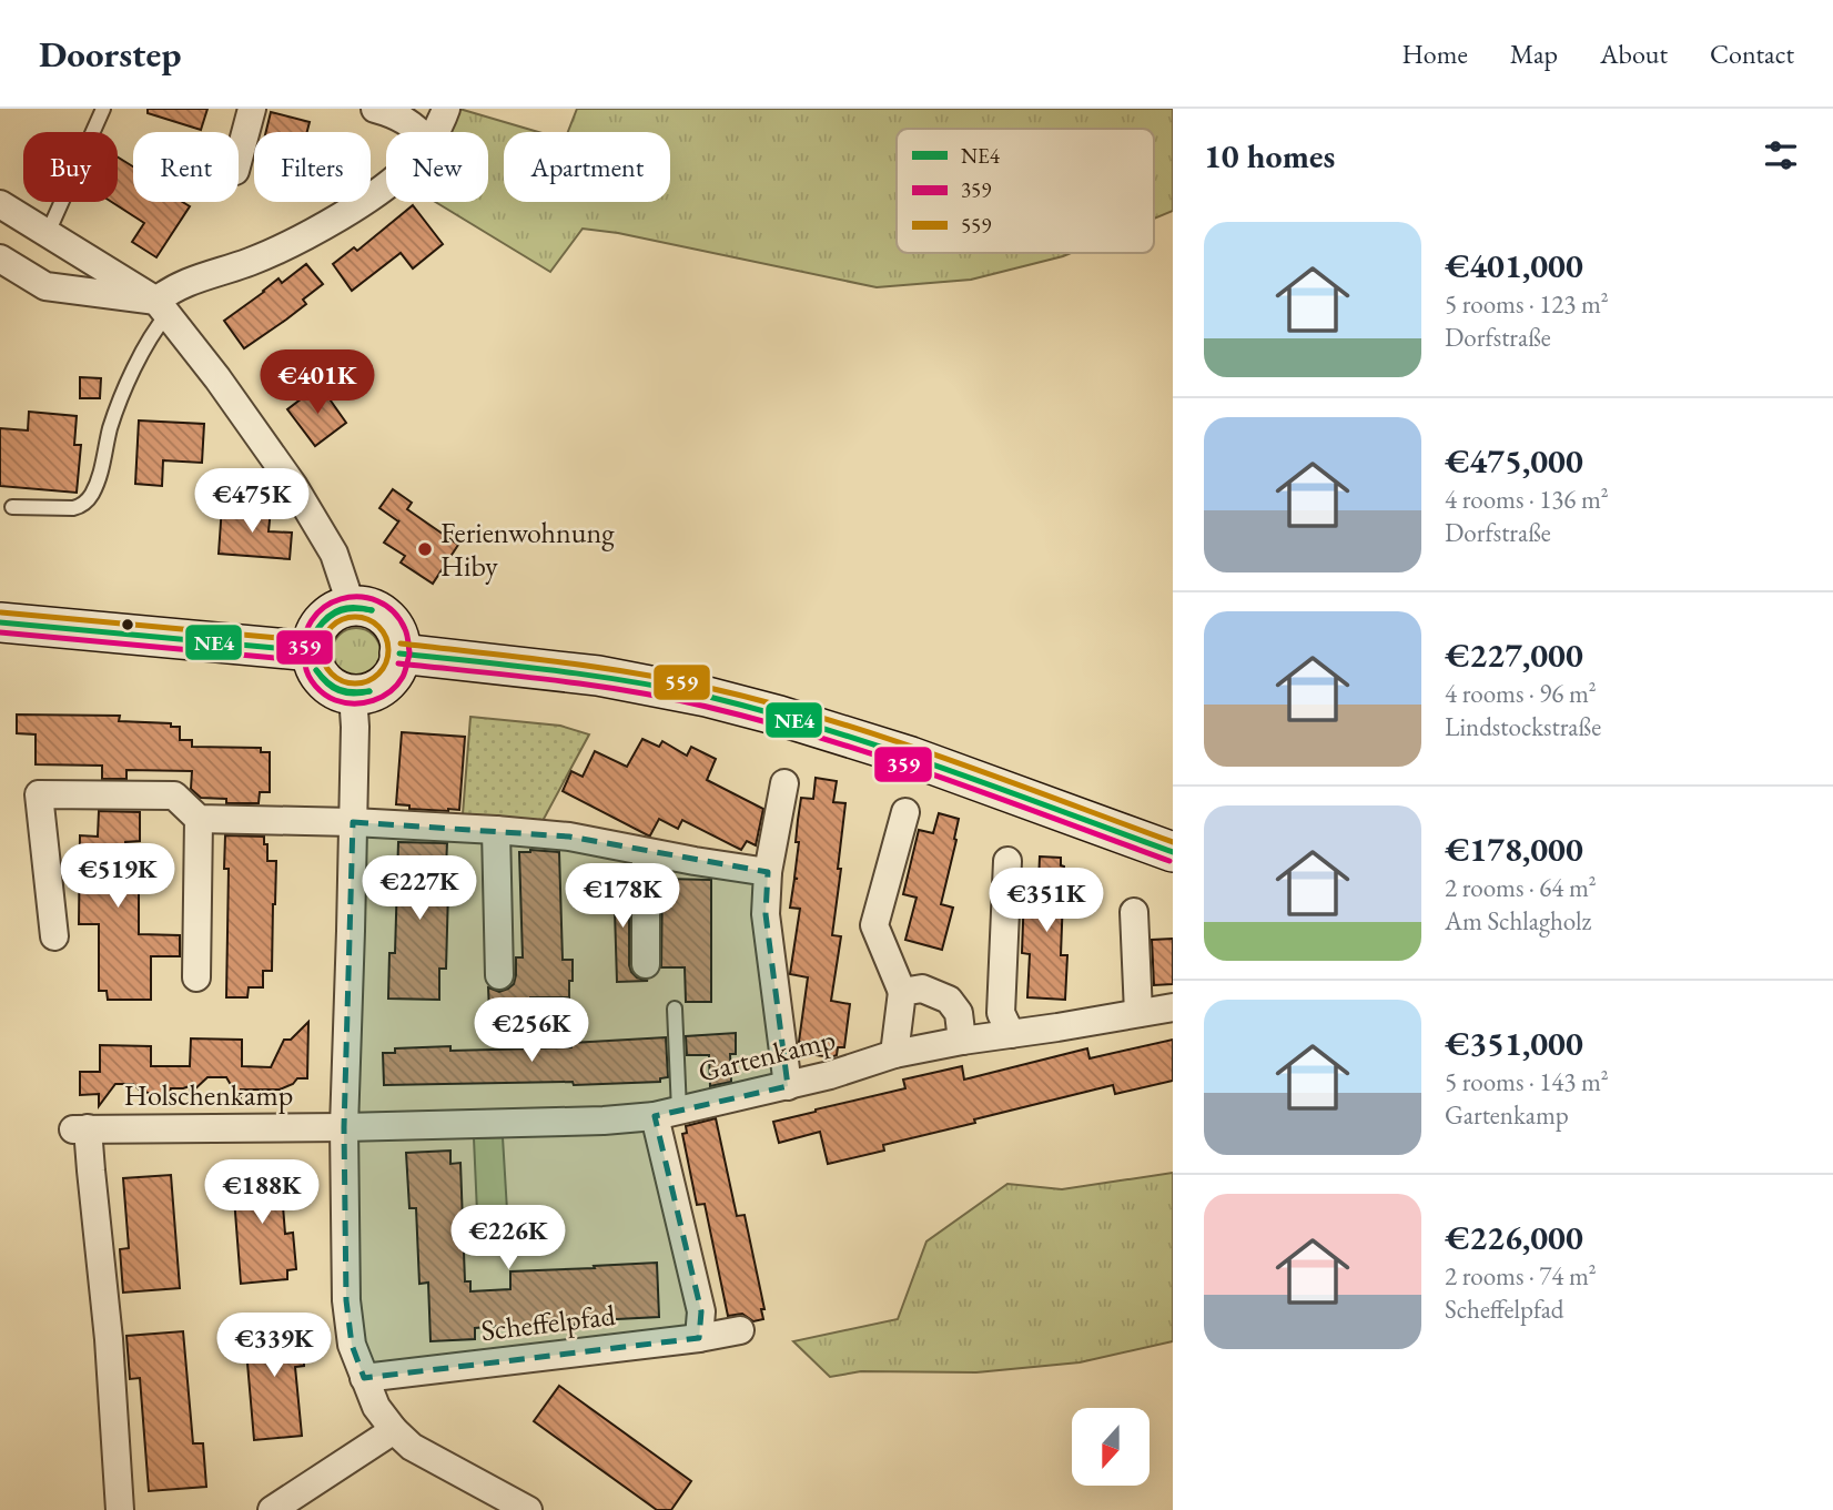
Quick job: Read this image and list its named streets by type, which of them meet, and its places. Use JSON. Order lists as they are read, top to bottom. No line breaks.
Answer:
{"streets":{"street":["Gartenkamp","Holschenkamp","Scheffelpfad"]},"crossings":[["Gartenkamp","Holschenkamp"]],"places":["Ferienwohnung Hiby"],"lines":["transit line 359","transit line NE4","transit line 559"],"legend":["NE4","359","559"],"north":"bottom","page":{"header":"Doorstep","nav":["Home","Map","About","Contact"],"heading":"10 homes","chip":["Buy","Rent","Filters","New","Apartment"],"list":[{"name":"€401,000","note":"5 rooms · 123 m² · Dorfstraße"},{"name":"€475,000","note":"4 rooms · 136 m² · Dorfstraße"},{"name":"€227,000","note":"4 rooms · 96 m² · Lindstockstraße"},{"name":"€178,000","note":"2 rooms · 64 m² · Am Schlagholz"},{"name":"€351,000","note":"5 rooms · 143 m² · Gartenkamp"},{"name":"€226,000","note":"2 rooms · 74 m² · Scheffelpfad"}],"price":["€401K","€475K","€519K","€227K","€178K","€351K","€256K","€188K","€226K","€339K"]}}
